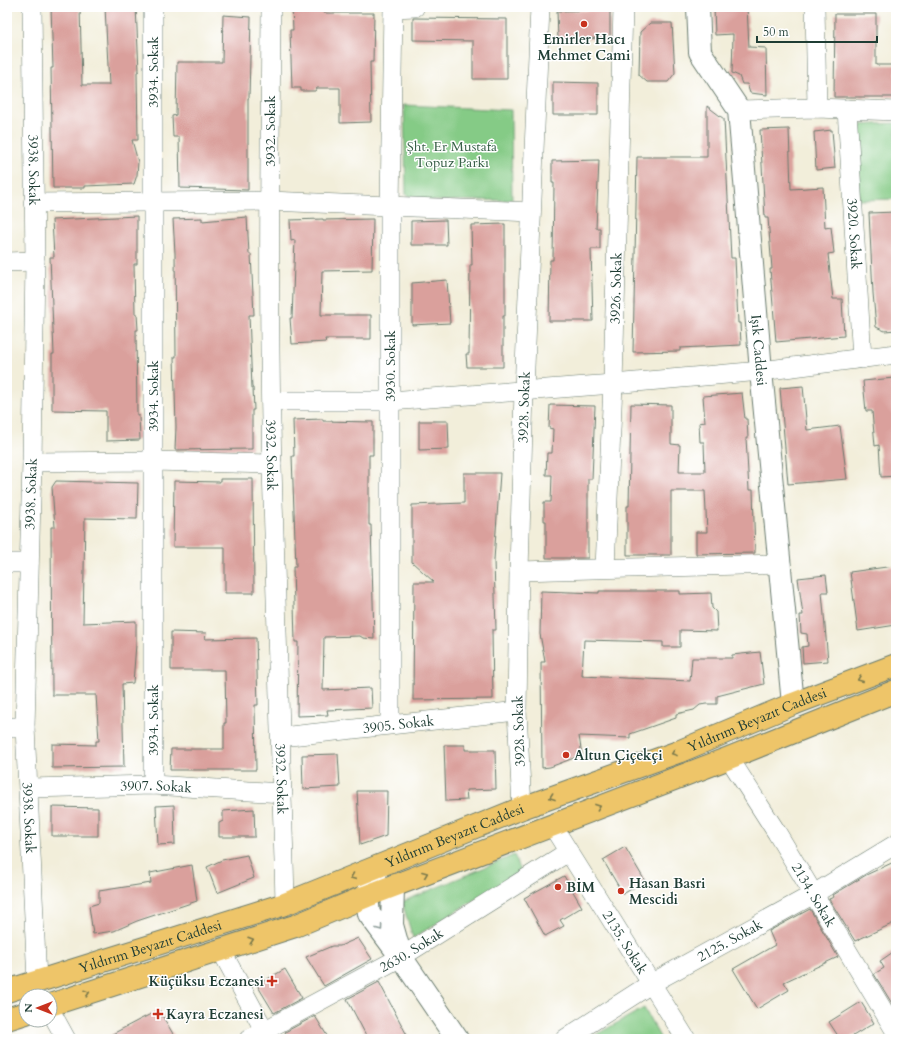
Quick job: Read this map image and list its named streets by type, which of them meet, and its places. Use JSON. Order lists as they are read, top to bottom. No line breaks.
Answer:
{"streets":{"main road":["Yıldırım Beyazıt Caddesi"],"street":["3934. Sokak","3932. Sokak","3938. Sokak","3920. Sokak","3926. Sokak","Işık Caddesi","3930. Sokak","3928. Sokak","3905. Sokak","3907. Sokak","2134. Sokak","2125. Sokak","2135. Sokak","2630. Sokak"]},"crossings":[["3934. Sokak","3907. Sokak"],["3932. Sokak","Yıldırım Beyazıt Caddesi"],["3932. Sokak","3905. Sokak"],["3932. Sokak","3907. Sokak"],["3938. Sokak","Yıldırım Beyazıt Caddesi"],["3938. Sokak","3907. Sokak"],["Işık Caddesi","Yıldırım Beyazıt Caddesi"],["3930. Sokak","3905. Sokak"],["3928. Sokak","Yıldırım Beyazıt Caddesi"],["3928. Sokak","3905. Sokak"],["Yıldırım Beyazıt Caddesi","2134. Sokak"],["Yıldırım Beyazıt Caddesi","2135. Sokak"],["2134. Sokak","2125. Sokak"],["2125. Sokak","2135. Sokak"],["2135. Sokak","2630. Sokak"]],"parks":["Şht. Er Mustafa Topuz Parkı"],"places":{"other":["Emirler Hacı Mehmet Cami","Altun Çiçekçi","BİM","Hasan Basri Mescidi"],"health":["Küçüksu Eczanesi","Kayra Eczanesi"]},"scale_bar":"50 m","north":"left"}
